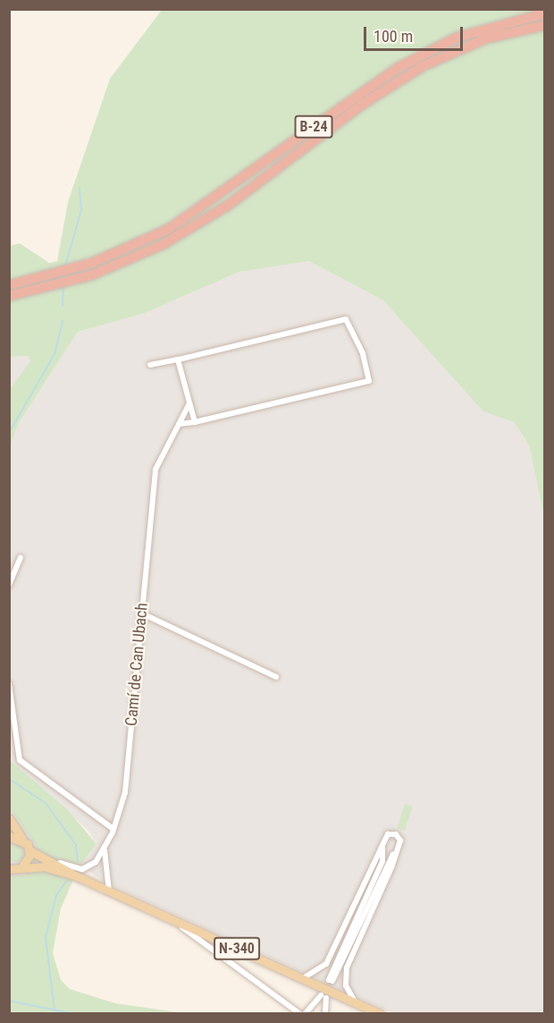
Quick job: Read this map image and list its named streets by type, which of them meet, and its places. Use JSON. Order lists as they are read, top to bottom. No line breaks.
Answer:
{"streets":{"highway":["B-24"],"main road":["N-340"],"street":["Camí de Can Ubach"]},"crossings":[["Camí de Can Ubach","N-340"]],"scale_bar":"100 m"}
